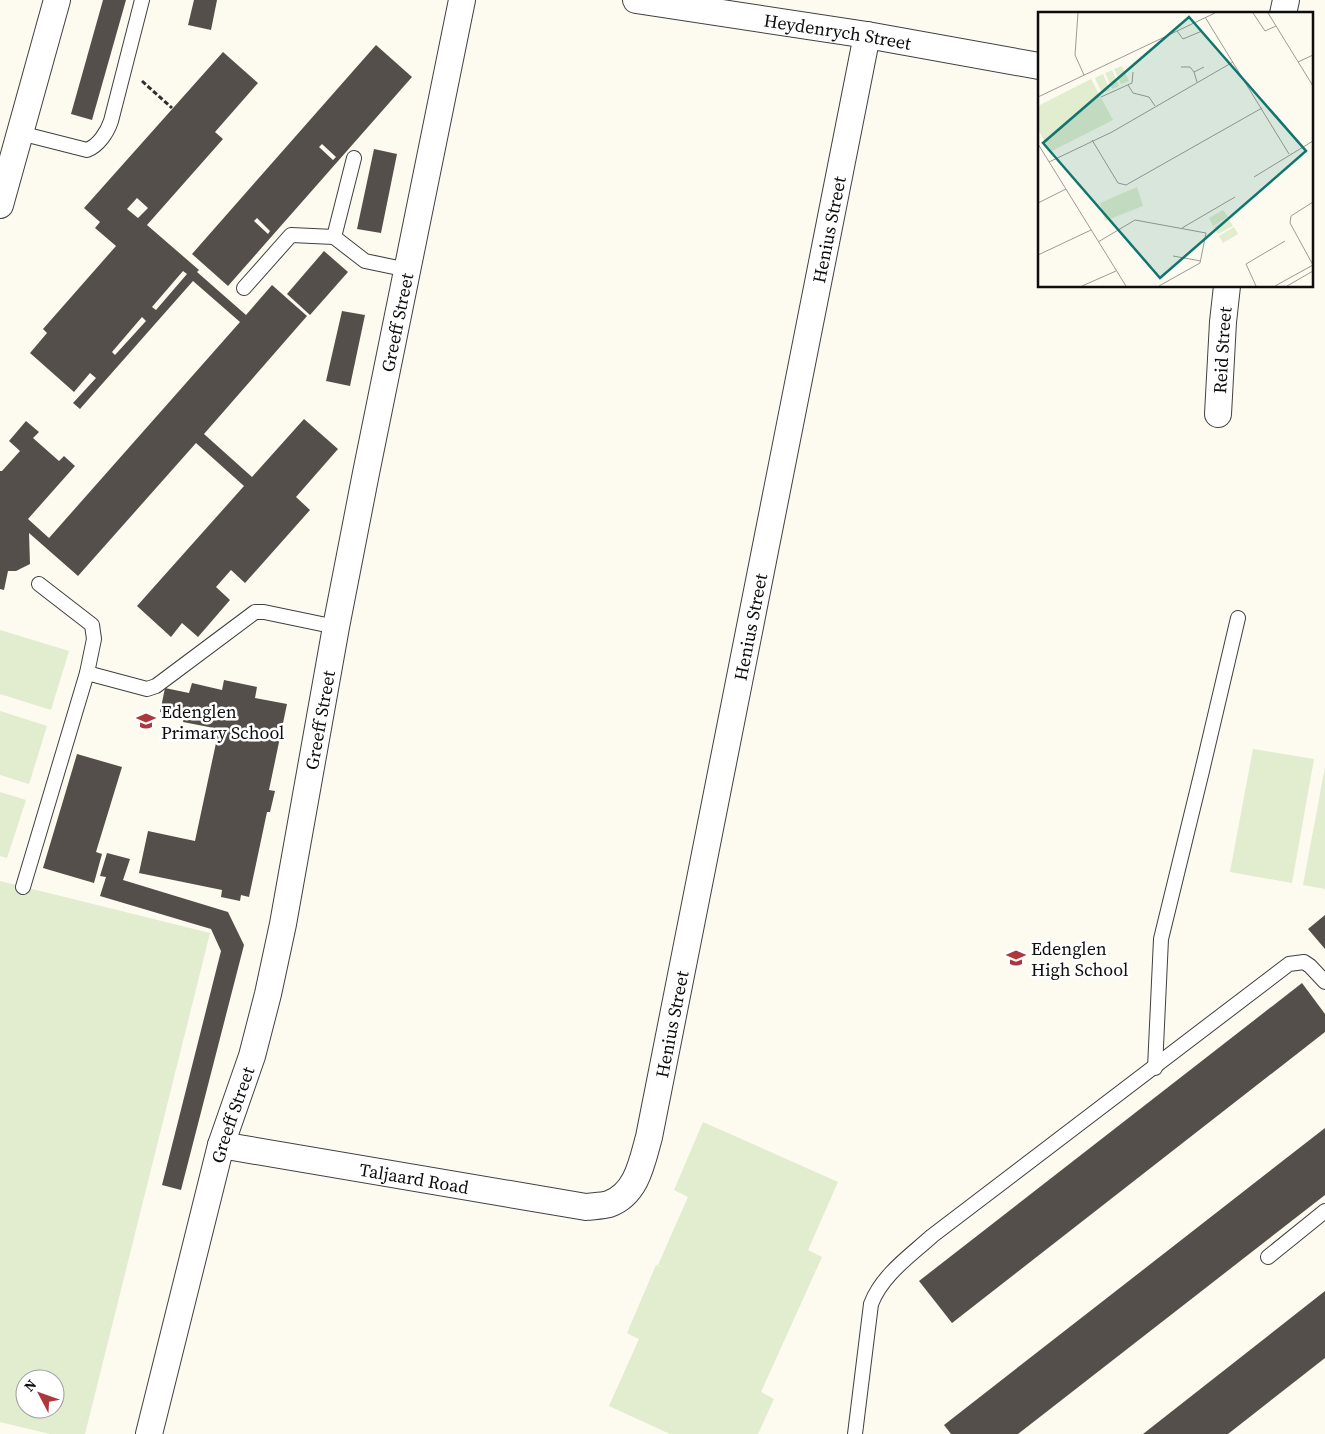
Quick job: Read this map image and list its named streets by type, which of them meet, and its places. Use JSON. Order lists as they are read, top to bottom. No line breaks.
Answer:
{"streets":{"street":["Heydenrych Street","Henius Street","Greeff Street","Reid Street","Taljaard Road"]},"crossings":[["Heydenrych Street","Henius Street"],["Henius Street","Taljaard Road"],["Greeff Street","Taljaard Road"]],"places":{"school or university":["Edenglen Primary School","Edenglen High School"]},"north":"top left"}
